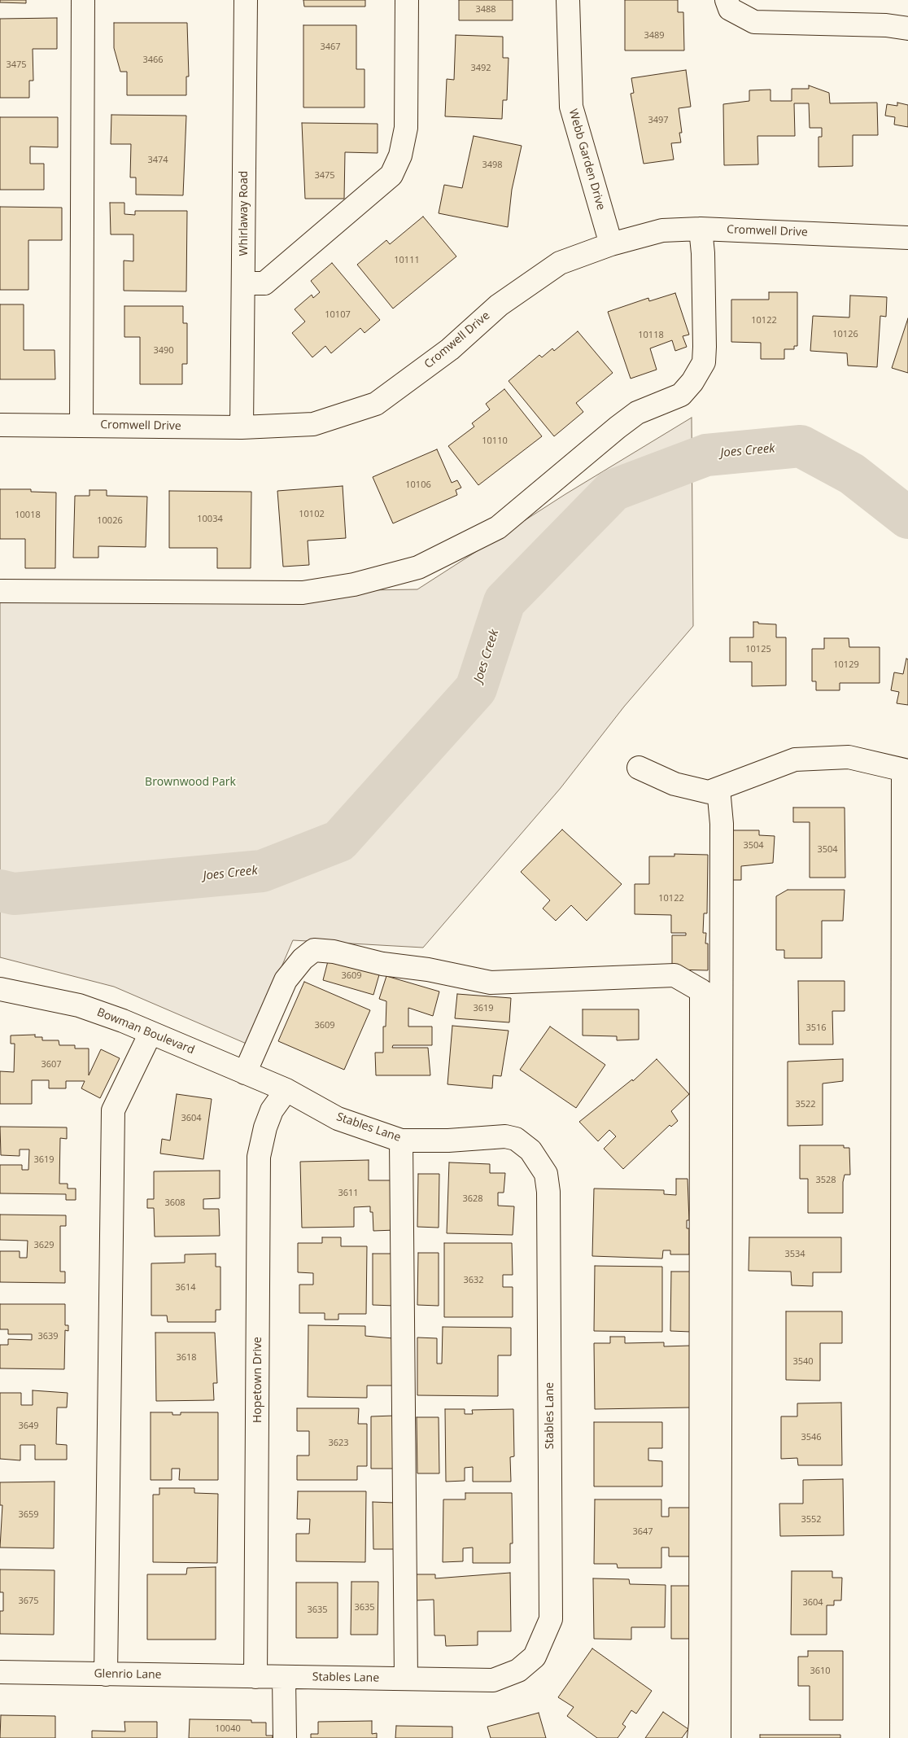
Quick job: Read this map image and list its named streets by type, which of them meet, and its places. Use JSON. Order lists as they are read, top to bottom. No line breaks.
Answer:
{"streets":{"street":["Webb Garden Drive","Whirlaway Road","Cromwell Drive","Bowman Boulevard","Stables Lane","Hopetown Drive","Glenrio Lane"]},"crossings":[["Webb Garden Drive","Cromwell Drive"],["Whirlaway Road","Cromwell Drive"],["Bowman Boulevard","Stables Lane"],["Bowman Boulevard","Hopetown Drive"],["Stables Lane","Hopetown Drive"],["Stables Lane","Glenrio Lane"],["Hopetown Drive","Glenrio Lane"]],"water":["Joes Creek"],"parks":["Brownwood Park"],"house_numbers":["3488","3489","3467","3466","3475","3492","3497","3474","3498","3475","10111","10107","10122","10126","10118","3490","10110","10106","10102","10018","10034","10026","10125","10129","3504","3504","10122","3609","3619","3609","3516","3607","3522","3604","3619","3528","3611","3628","3608","3629","3534","3632","3614","3639","3618","3540","3649","3546","3623","3659","3552","3647","3675","3604","3635","3635","3610","10040"]}
